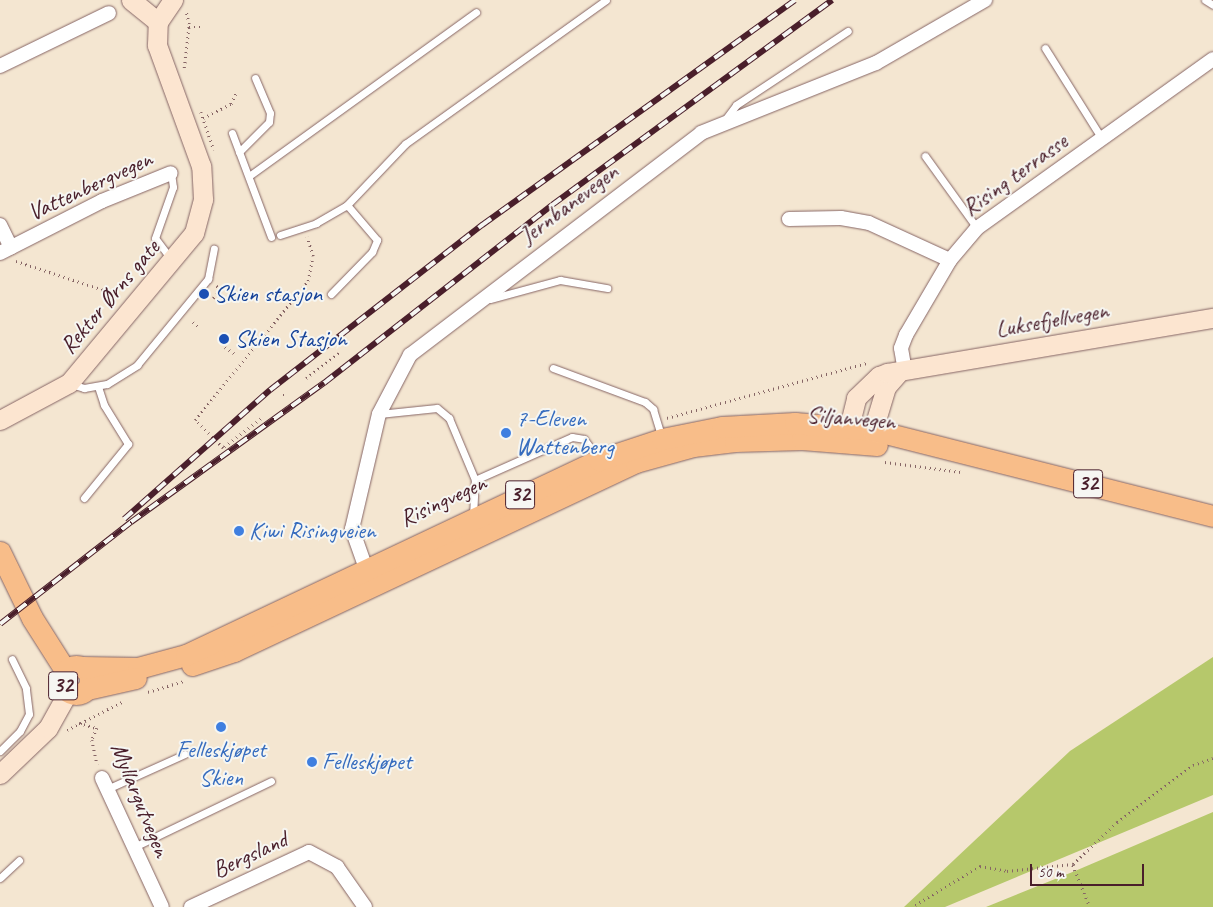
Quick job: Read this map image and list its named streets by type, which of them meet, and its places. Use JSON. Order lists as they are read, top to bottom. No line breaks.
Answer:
{"streets":{"main road":["Rektor Ørns gate","Luksefjellvegen","Siljanvegen","32","Risingvegen"],"street":["Rising terrasse","Vattenbergvegen","Jernbanevegen","Myllargutvegen","Bergsland"]},"crossings":[["Rising terrasse","Luksefjellvegen"],["Jernbanevegen","Risingvegen"],["Siljanvegen","Risingvegen"],["32","Risingvegen"]],"places":["Skien stasjon","Skien Stasjon","7-Eleven Wattenberg","Kiwi Risingveien","Felleskjøpet Skien","Felleskjøpet"],"scale_bar":"50 m"}
